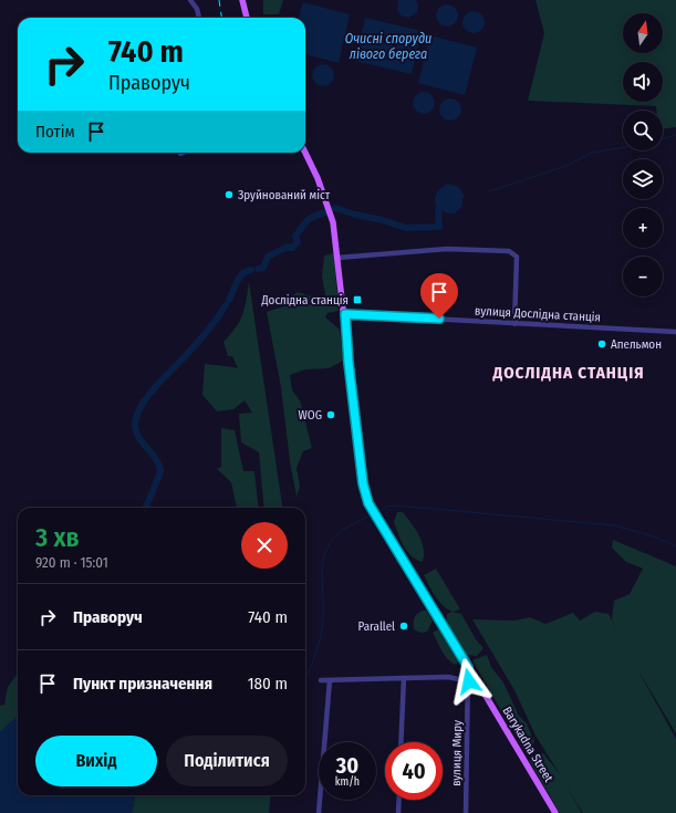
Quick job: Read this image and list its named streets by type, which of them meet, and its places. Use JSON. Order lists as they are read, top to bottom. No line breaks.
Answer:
{"streets":{"main road":["Barykadna Street"],"street":["вулиця Дослідна станція","вулиця Миру"]},"crossings":[["вулиця Дослідна станція","Barykadna Street"],["Barykadna Street","вулиця Миру"]],"districts":["ДОСЛІДНА СТАНЦІЯ"],"water":["Очисні споруди лівого берега"],"places":{"other":["Зруйнований міст","Апельмон","WOG","Parallel"],"transit":["Дослідна станція"]},"north":"top","page":{"map_buttons":["+","−"],"turn":["740 m","Праворуч"],"then":"Потім","heading":["3 хв","920 m · 15:01"],"list":[{"name":"Праворуч","value":"740 m"},{"name":"Пункт призначення","value":"180 m"}],"buttons":["Вихід","Поділитися"],"speed":"30 km/h","limit":"40"}}
